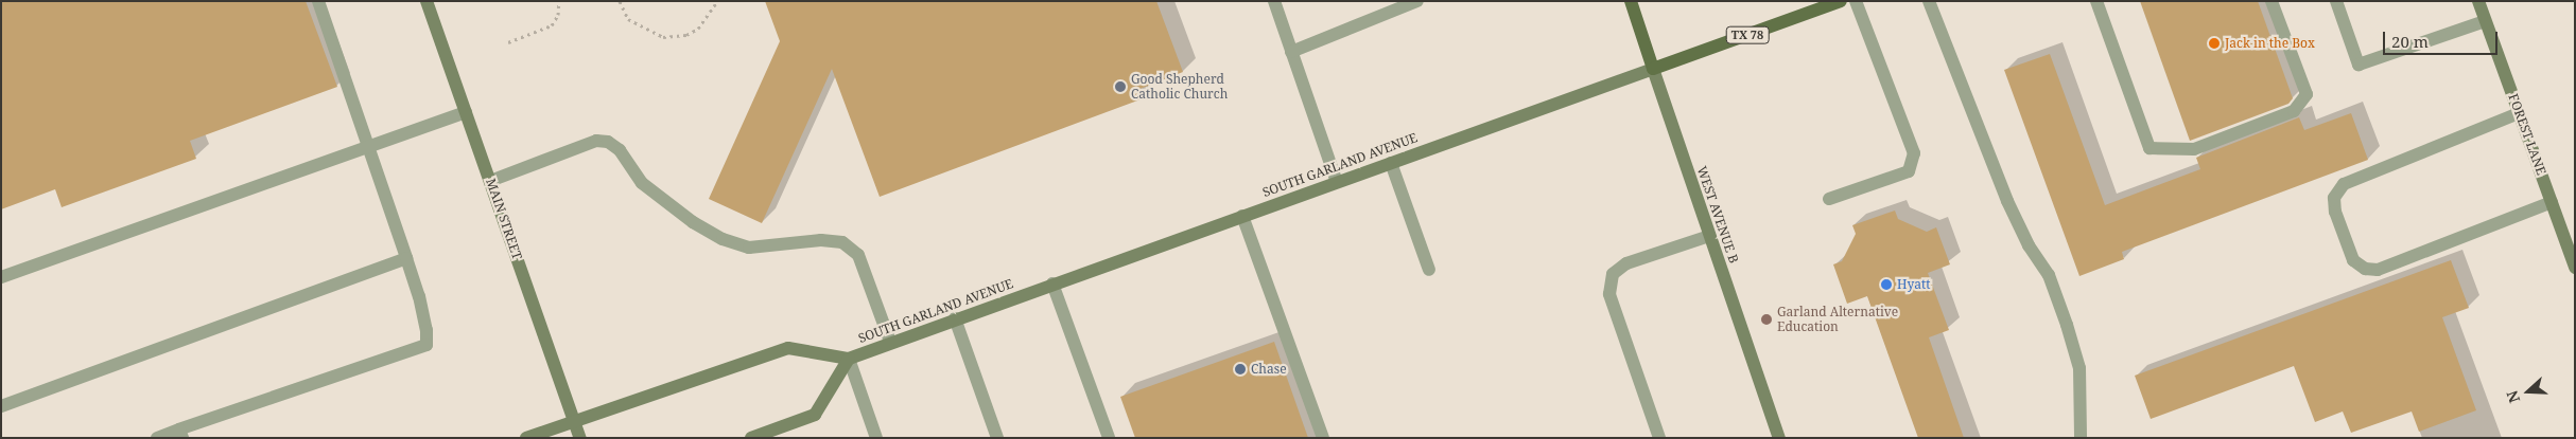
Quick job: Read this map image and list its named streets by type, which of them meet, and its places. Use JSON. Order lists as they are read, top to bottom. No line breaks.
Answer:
{"streets":{"main road":["TX 78","FOREST LANE","SOUTH GARLAND AVENUE","WEST AVENUE B","MAIN STREET"]},"crossings":[["SOUTH GARLAND AVENUE","WEST AVENUE B"],["SOUTH GARLAND AVENUE","MAIN STREET"]],"places":["Jack in the Box","Good Shepherd Catholic Church","Hyatt","Garland Alternative Education","Chase"],"scale_bar":"20 m","north":"left"}
